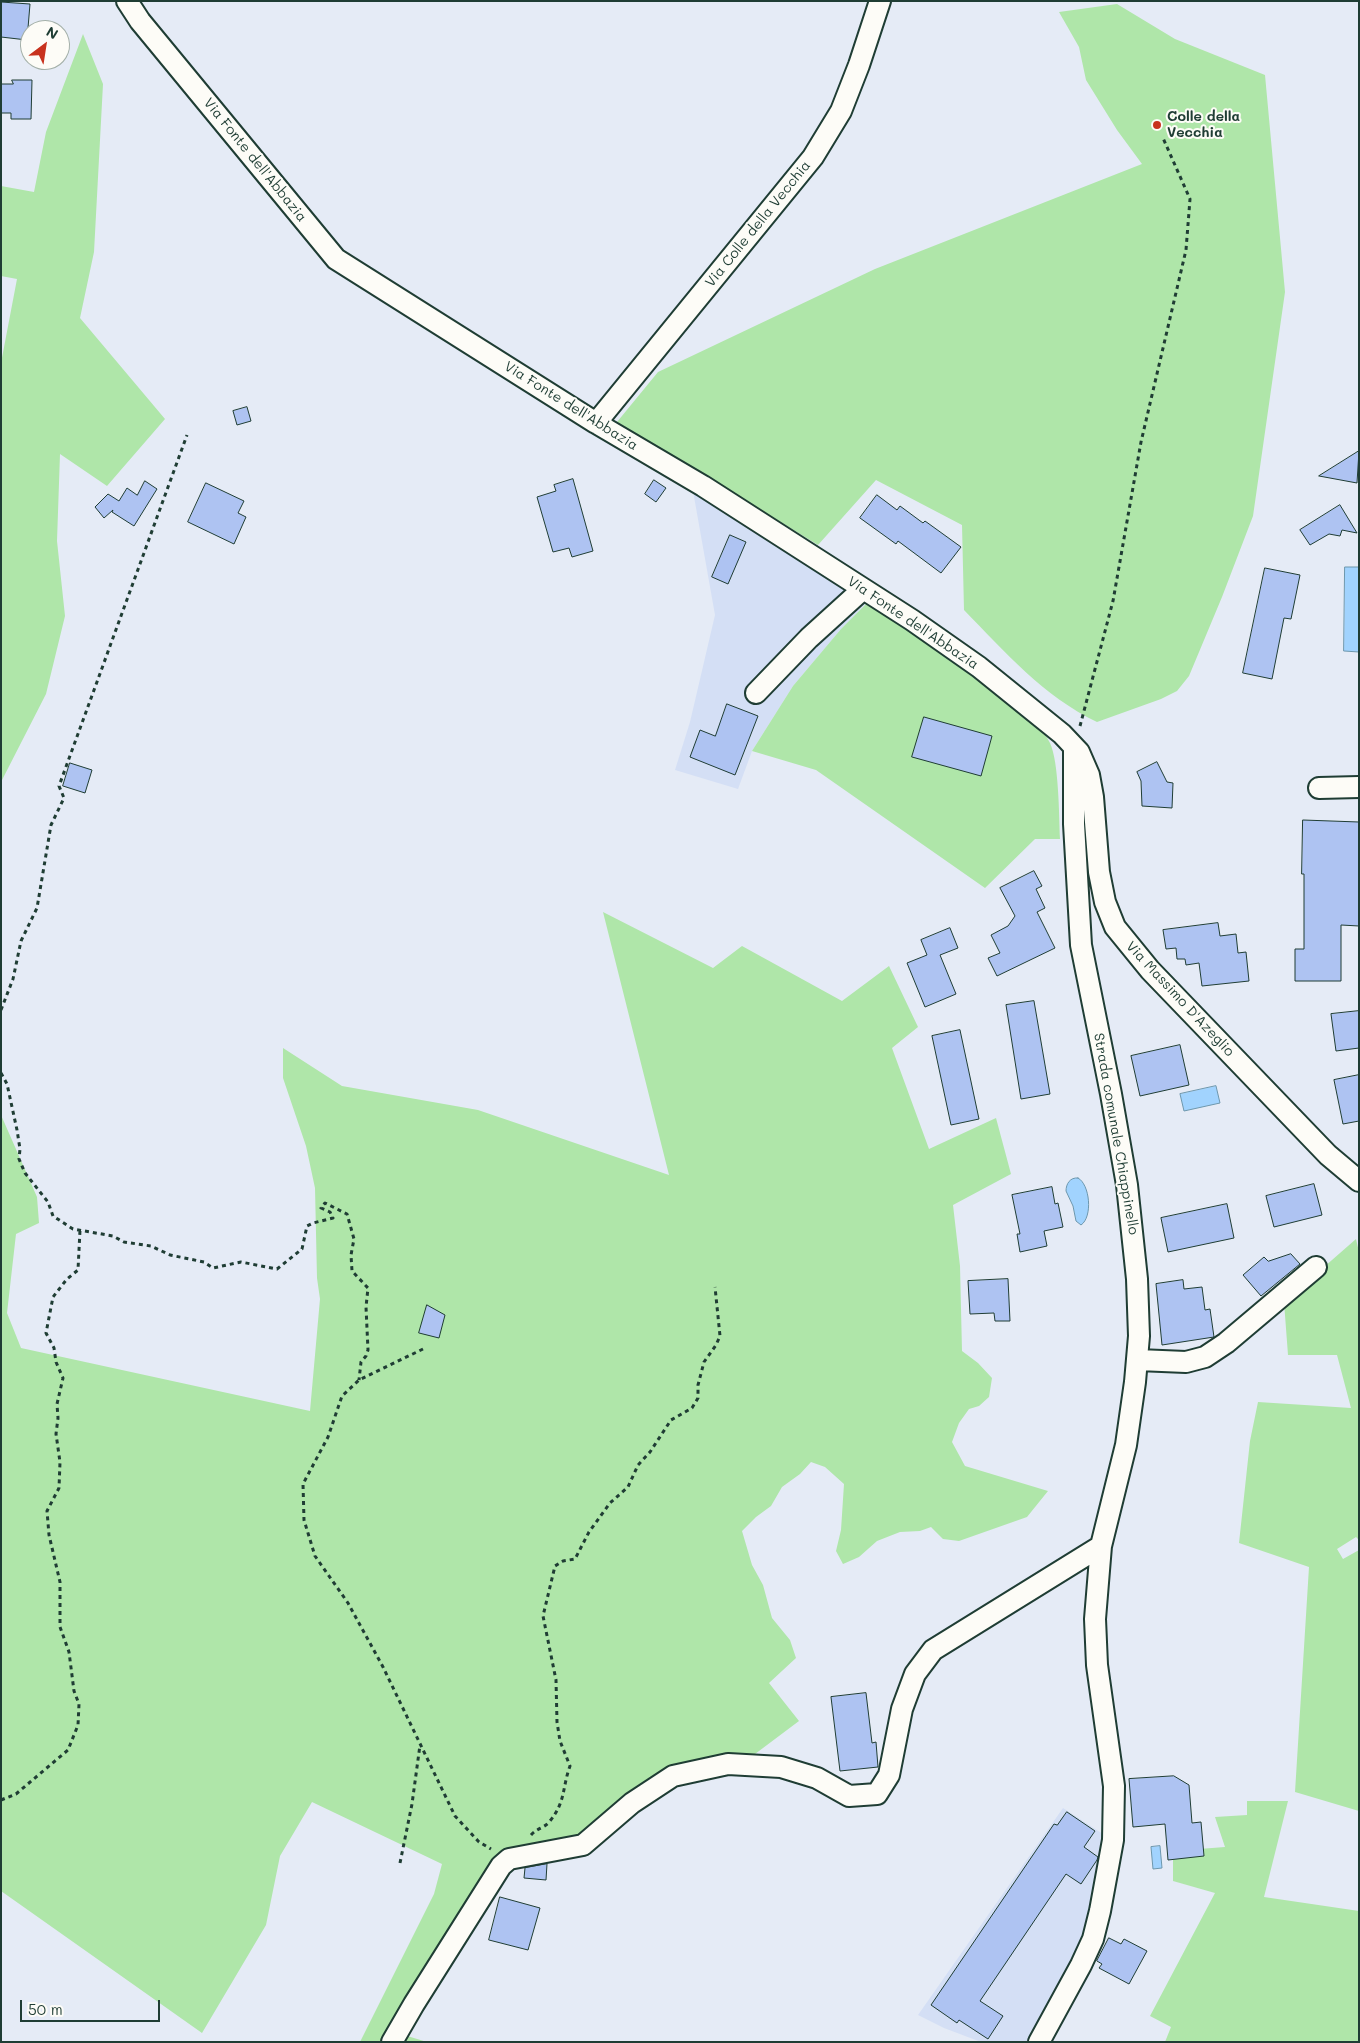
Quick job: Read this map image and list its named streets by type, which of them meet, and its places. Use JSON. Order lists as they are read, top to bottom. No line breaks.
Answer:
{"streets":{"street":["Via Fonte dell'Abbazia","Via Colle della Vecchia","Via Massimo D'Azeglio","Strada comunale Chiappinello"]},"crossings":[["Via Fonte dell'Abbazia","Via Colle della Vecchia"],["Via Fonte dell'Abbazia","Via Massimo D'Azeglio"],["Via Fonte dell'Abbazia","Strada comunale Chiappinello"],["Via Massimo D'Azeglio","Strada comunale Chiappinello"]],"places":["Colle della Vecchia"],"scale_bar":"50 m","north":"top right"}
